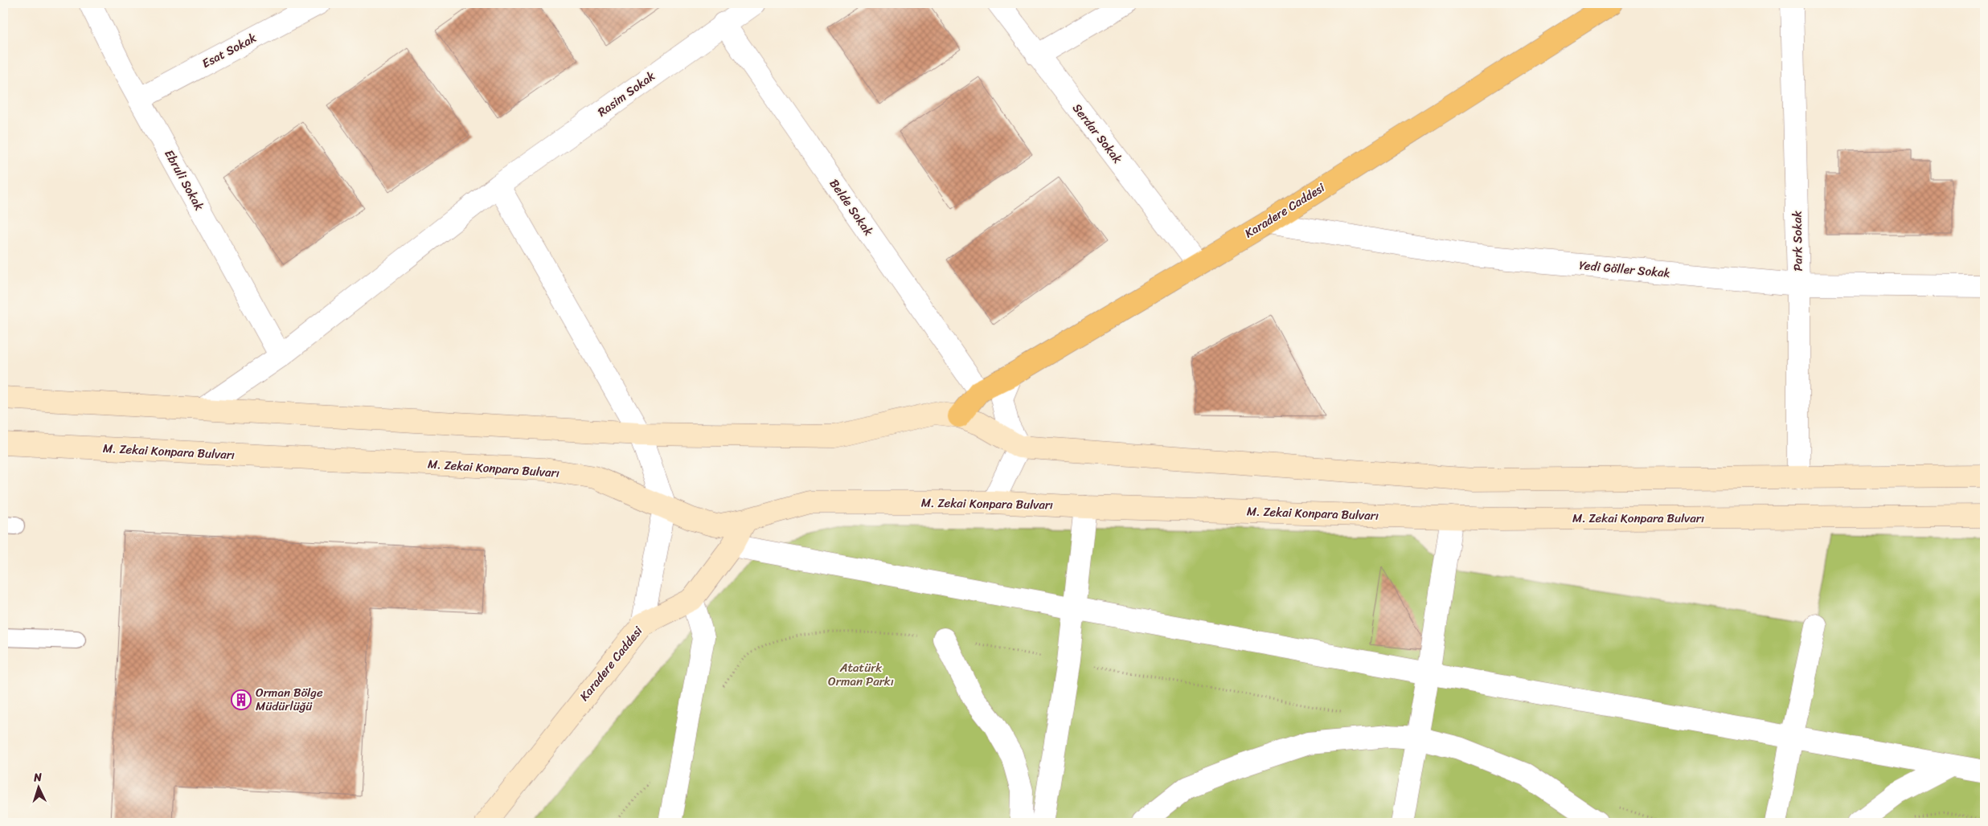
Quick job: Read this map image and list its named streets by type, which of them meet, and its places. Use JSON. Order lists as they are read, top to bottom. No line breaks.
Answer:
{"streets":{"main road":["Karadere Caddesi","M. Zekai Konpara Bulvarı"],"street":["Esat Sokak","Rasim Sokak","Serdar Sokak","Ebruli Sokak","Belde Sokak","Park Sokak","Yedi Göller Sokak"]},"crossings":[["Esat Sokak","Ebruli Sokak"],["Rasim Sokak","Ebruli Sokak"],["Rasim Sokak","Belde Sokak"],["Serdar Sokak","Karadere Caddesi"],["Belde Sokak","Karadere Caddesi"],["Karadere Caddesi","Yedi Göller Sokak"],["Karadere Caddesi","M. Zekai Konpara Bulvarı"],["Park Sokak","Yedi Göller Sokak"]],"parks":["Atatürk Orman Parkı"],"places":{"building":["Orman Bölge Müdürlüğü"]},"north":"top"}
